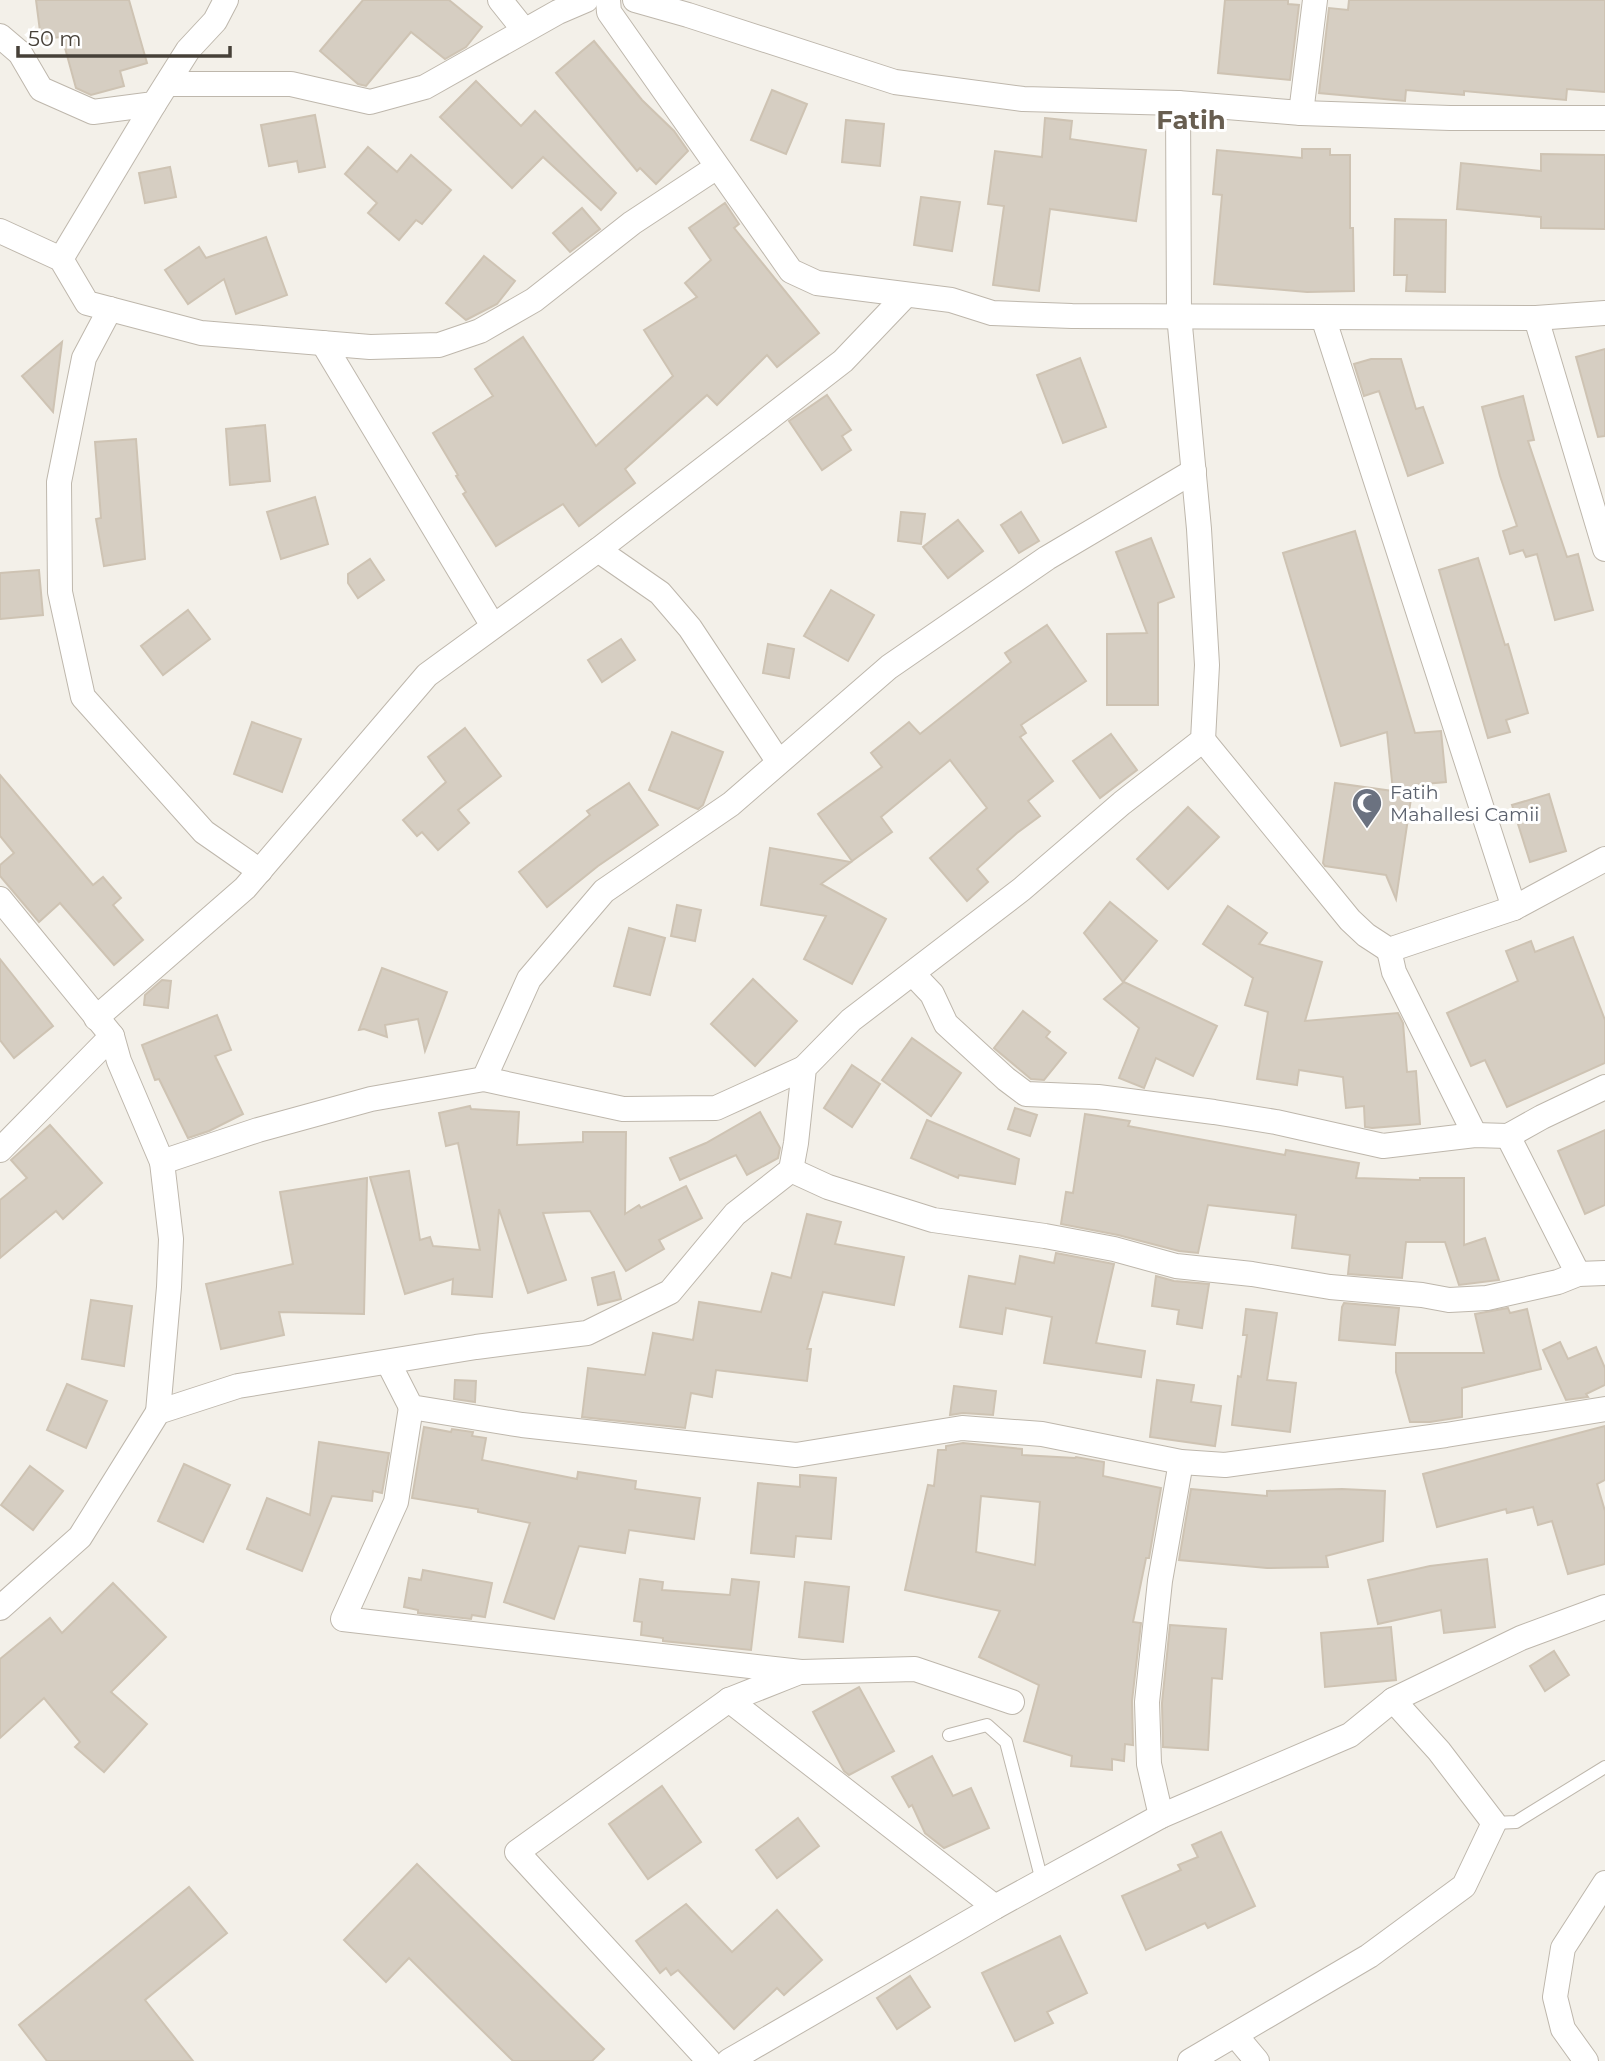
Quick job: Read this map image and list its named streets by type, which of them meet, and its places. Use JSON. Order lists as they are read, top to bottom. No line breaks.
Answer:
{"districts":["Fatih"],"places":{"mosque":["Fatih Mahallesi Camii"]},"scale_bar":"50 m"}
